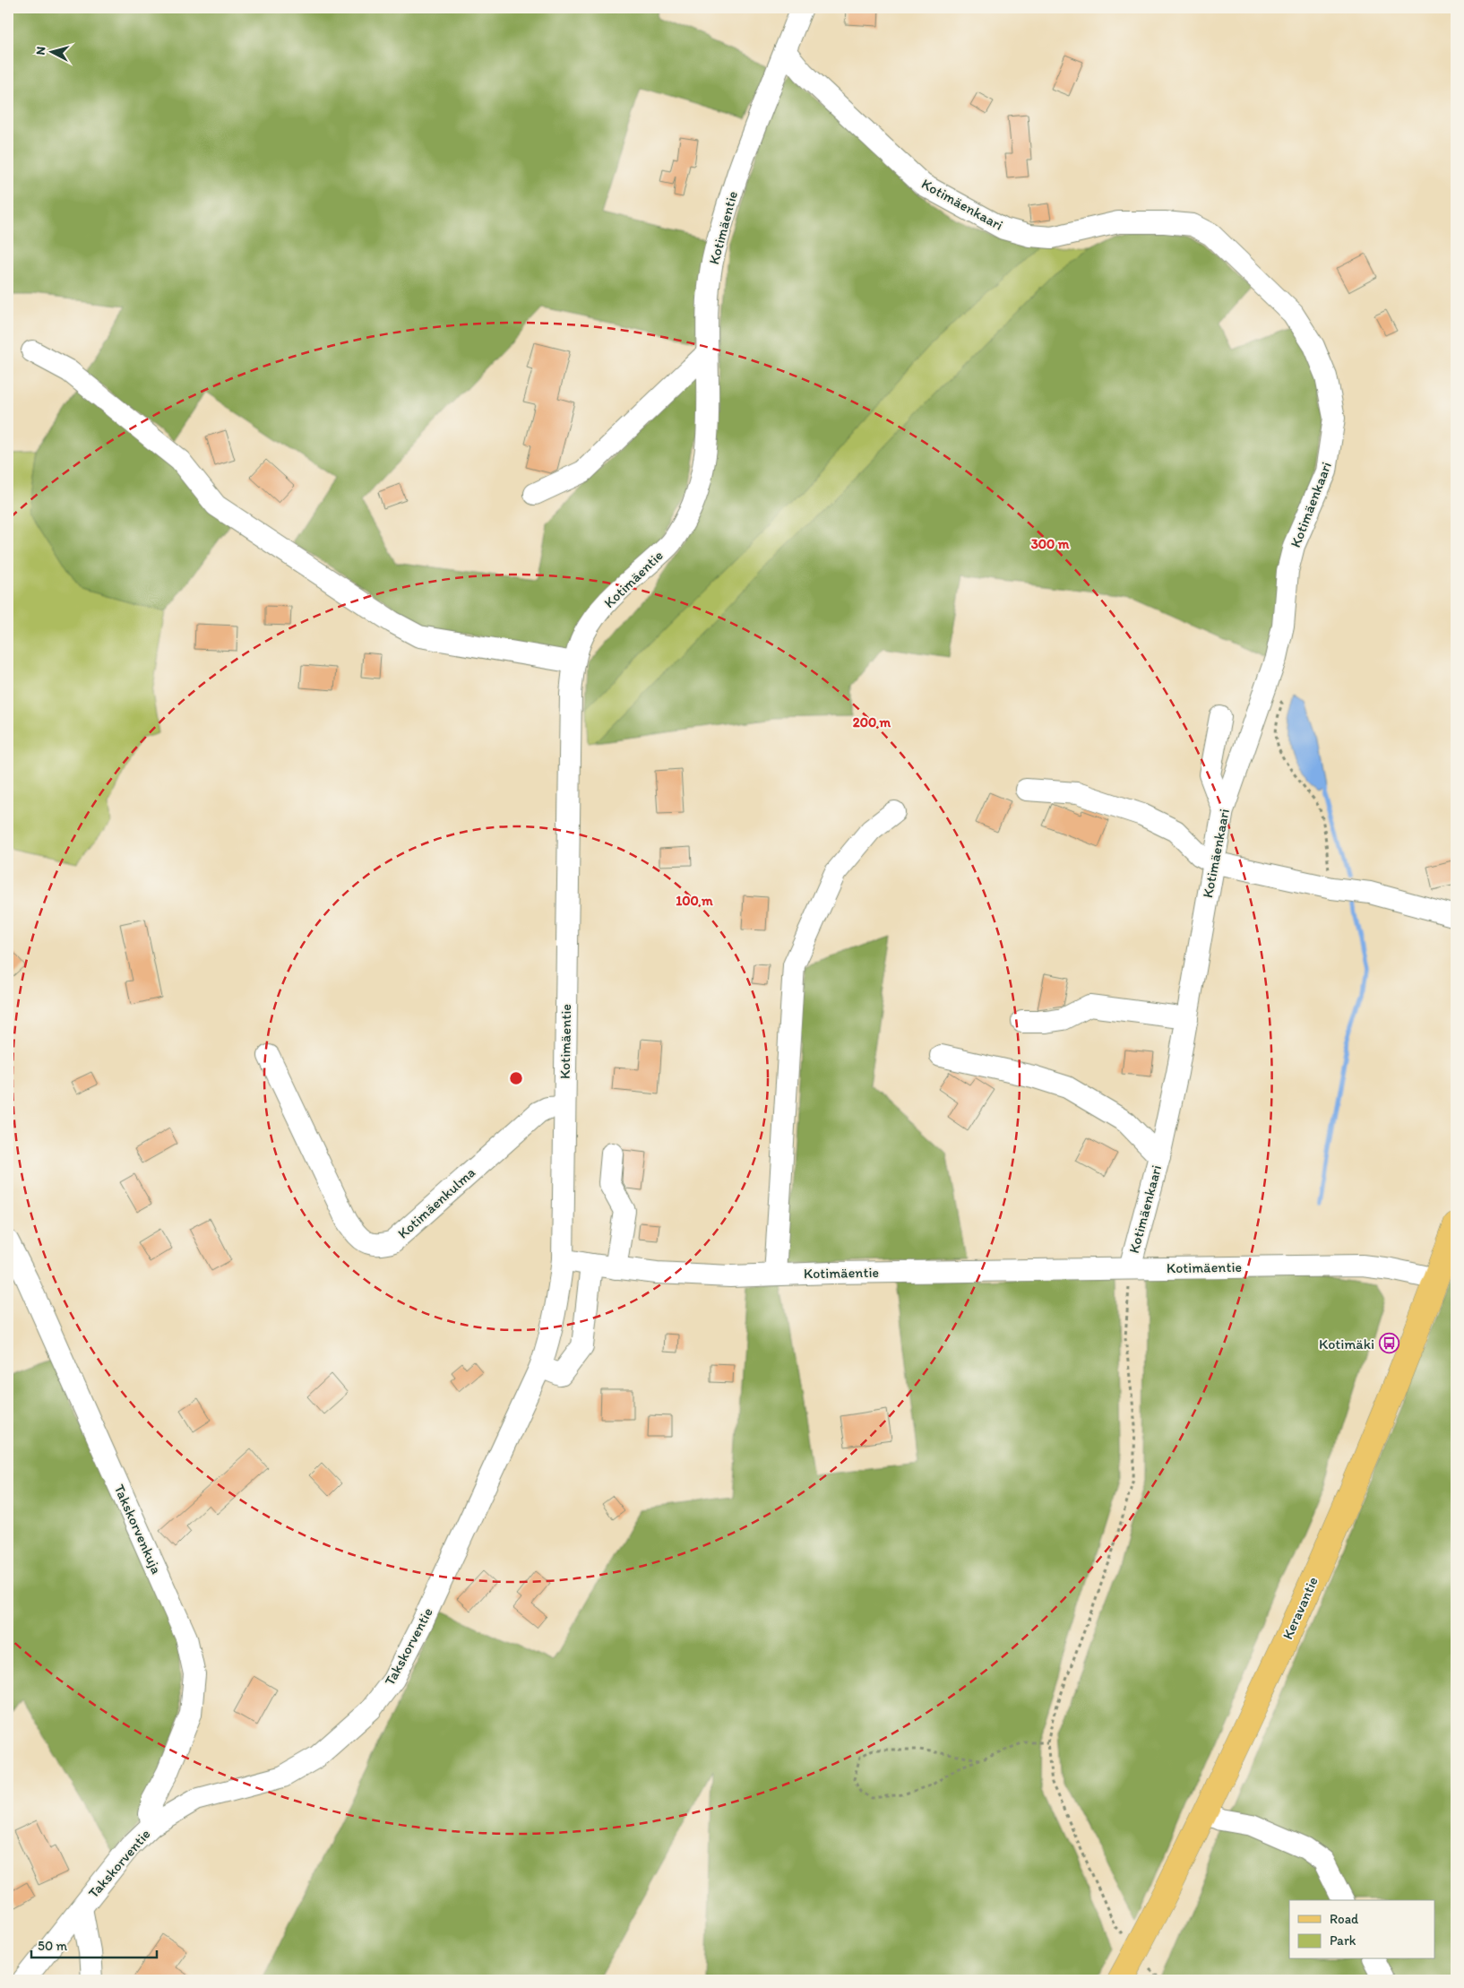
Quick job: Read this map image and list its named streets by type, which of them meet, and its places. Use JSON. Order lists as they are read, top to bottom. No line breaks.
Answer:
{"streets":{"main road":["Keravantie"],"street":["Kotimäenkaari","Kotimäentie","Kotimäenkulma","Takskorvenkuja","Takskorventie"]},"crossings":[["Kotimäenkaari","Kotimäentie"],["Kotimäentie","Kotimäenkulma"],["Kotimäentie","Keravantie"],["Kotimäentie","Takskorventie"],["Takskorvenkuja","Takskorventie"]],"places":{"bus stop":["Kotimäki"]},"legend":["Road","Park"],"scale_bar":"50 m","north":"left","rings":["300 m","200 m","100 m"]}
